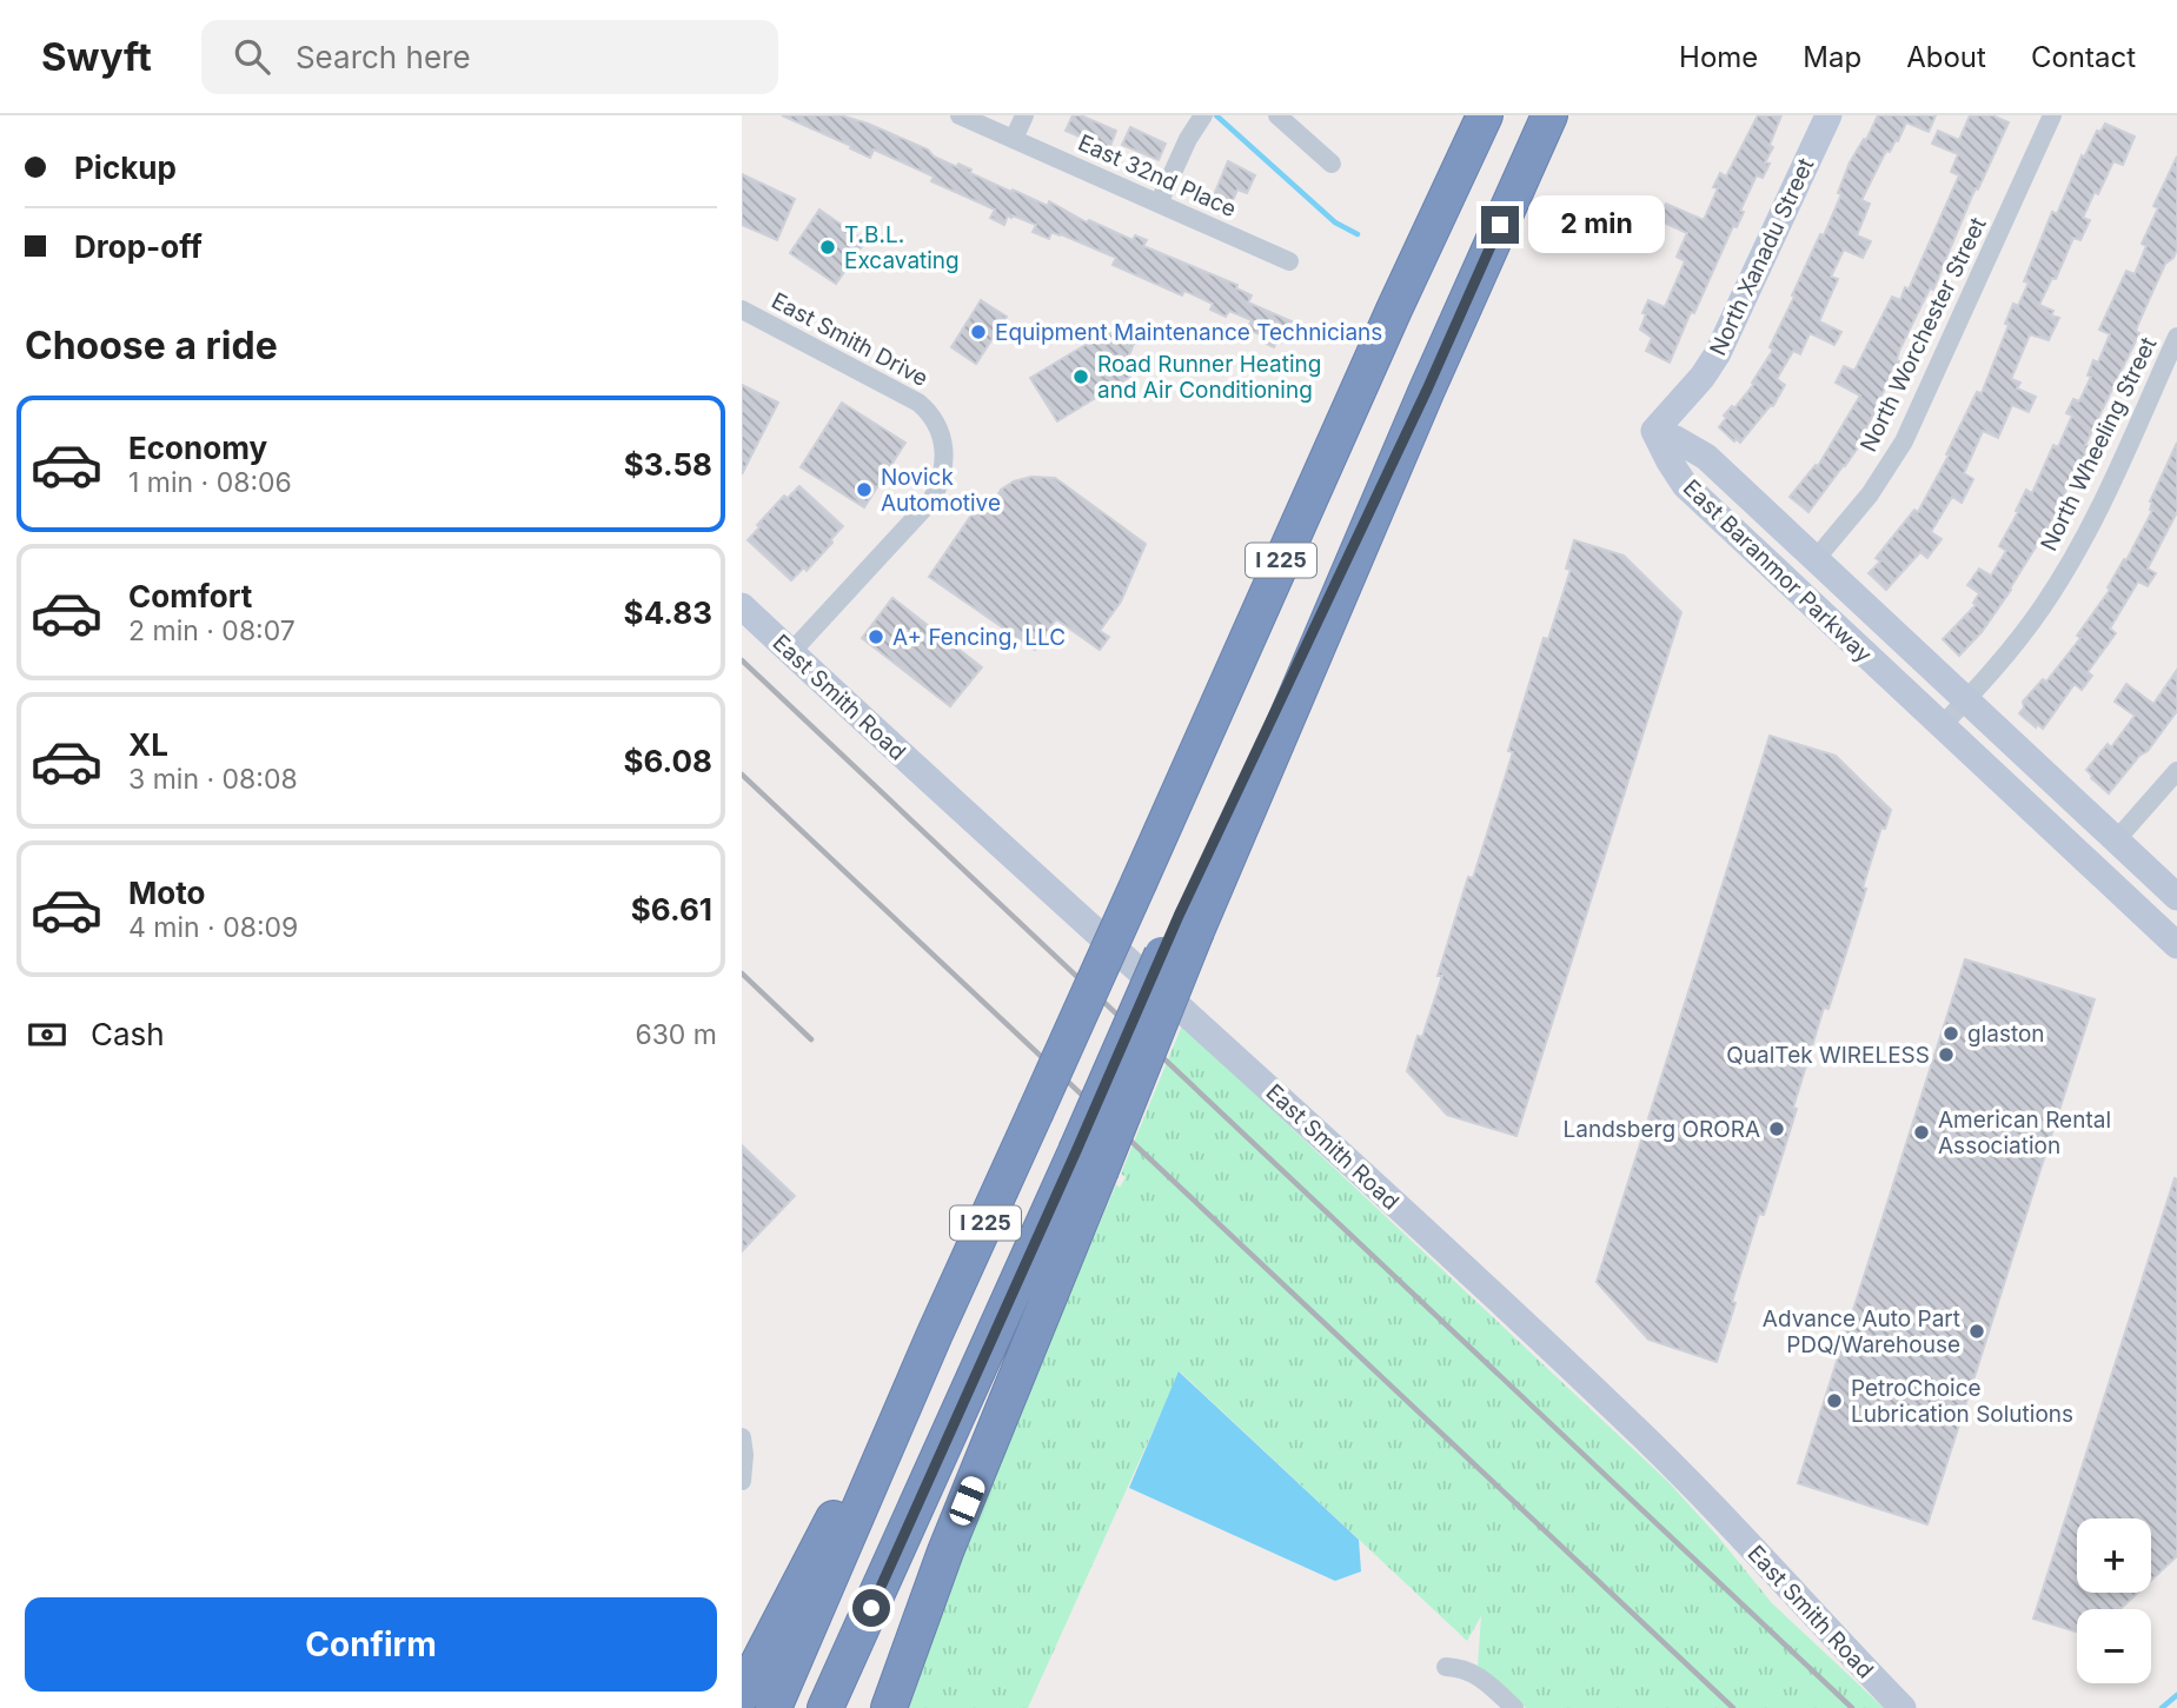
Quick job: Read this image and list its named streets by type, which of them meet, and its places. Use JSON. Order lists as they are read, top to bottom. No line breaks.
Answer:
{"streets":{"highway":["I 225"],"street":["East 32nd Place","North Xanadu Street","North Worchester Street","East Smith Drive","North Wheeling Street","East Baranmor Parkway","East Smith Road"]},"crossings":[["North Xanadu Street","East Baranmor Parkway"],["North Worchester Street","East Baranmor Parkway"],["East Smith Drive","East Smith Road"],["North Wheeling Street","East Baranmor Parkway"]],"places":["T.B.L. Excavating","Equipment Maintenance Technicians","Road Runner Heating and Air Conditioning","Novick Automotive","A+ Fencing, LLC","glaston","QualTek WIRELESS","Landsberg ORORA","American Rental Association","Advance Auto Part PDQ/Warehouse","PetroChoice Lubrication Solutions"],"page":{"header":"Swyft","search":"Search here","nav":["Home","Map","About","Contact"],"banner":["Pickup","Drop-off"],"bubble":"2 min","heading":"Choose a ride","list":[{"name":"Economy","note":"1 min · 08:06","value":"$3.58"},{"name":"Comfort","note":"2 min · 08:07","value":"$4.83"},{"name":"XL","note":"3 min · 08:08","value":"$6.08"},{"name":"Moto","note":"4 min · 08:09","value":"$6.61"}],"pay":["Cash","630 m"],"map_buttons":["+","−"],"buttons":"Confirm"}}
